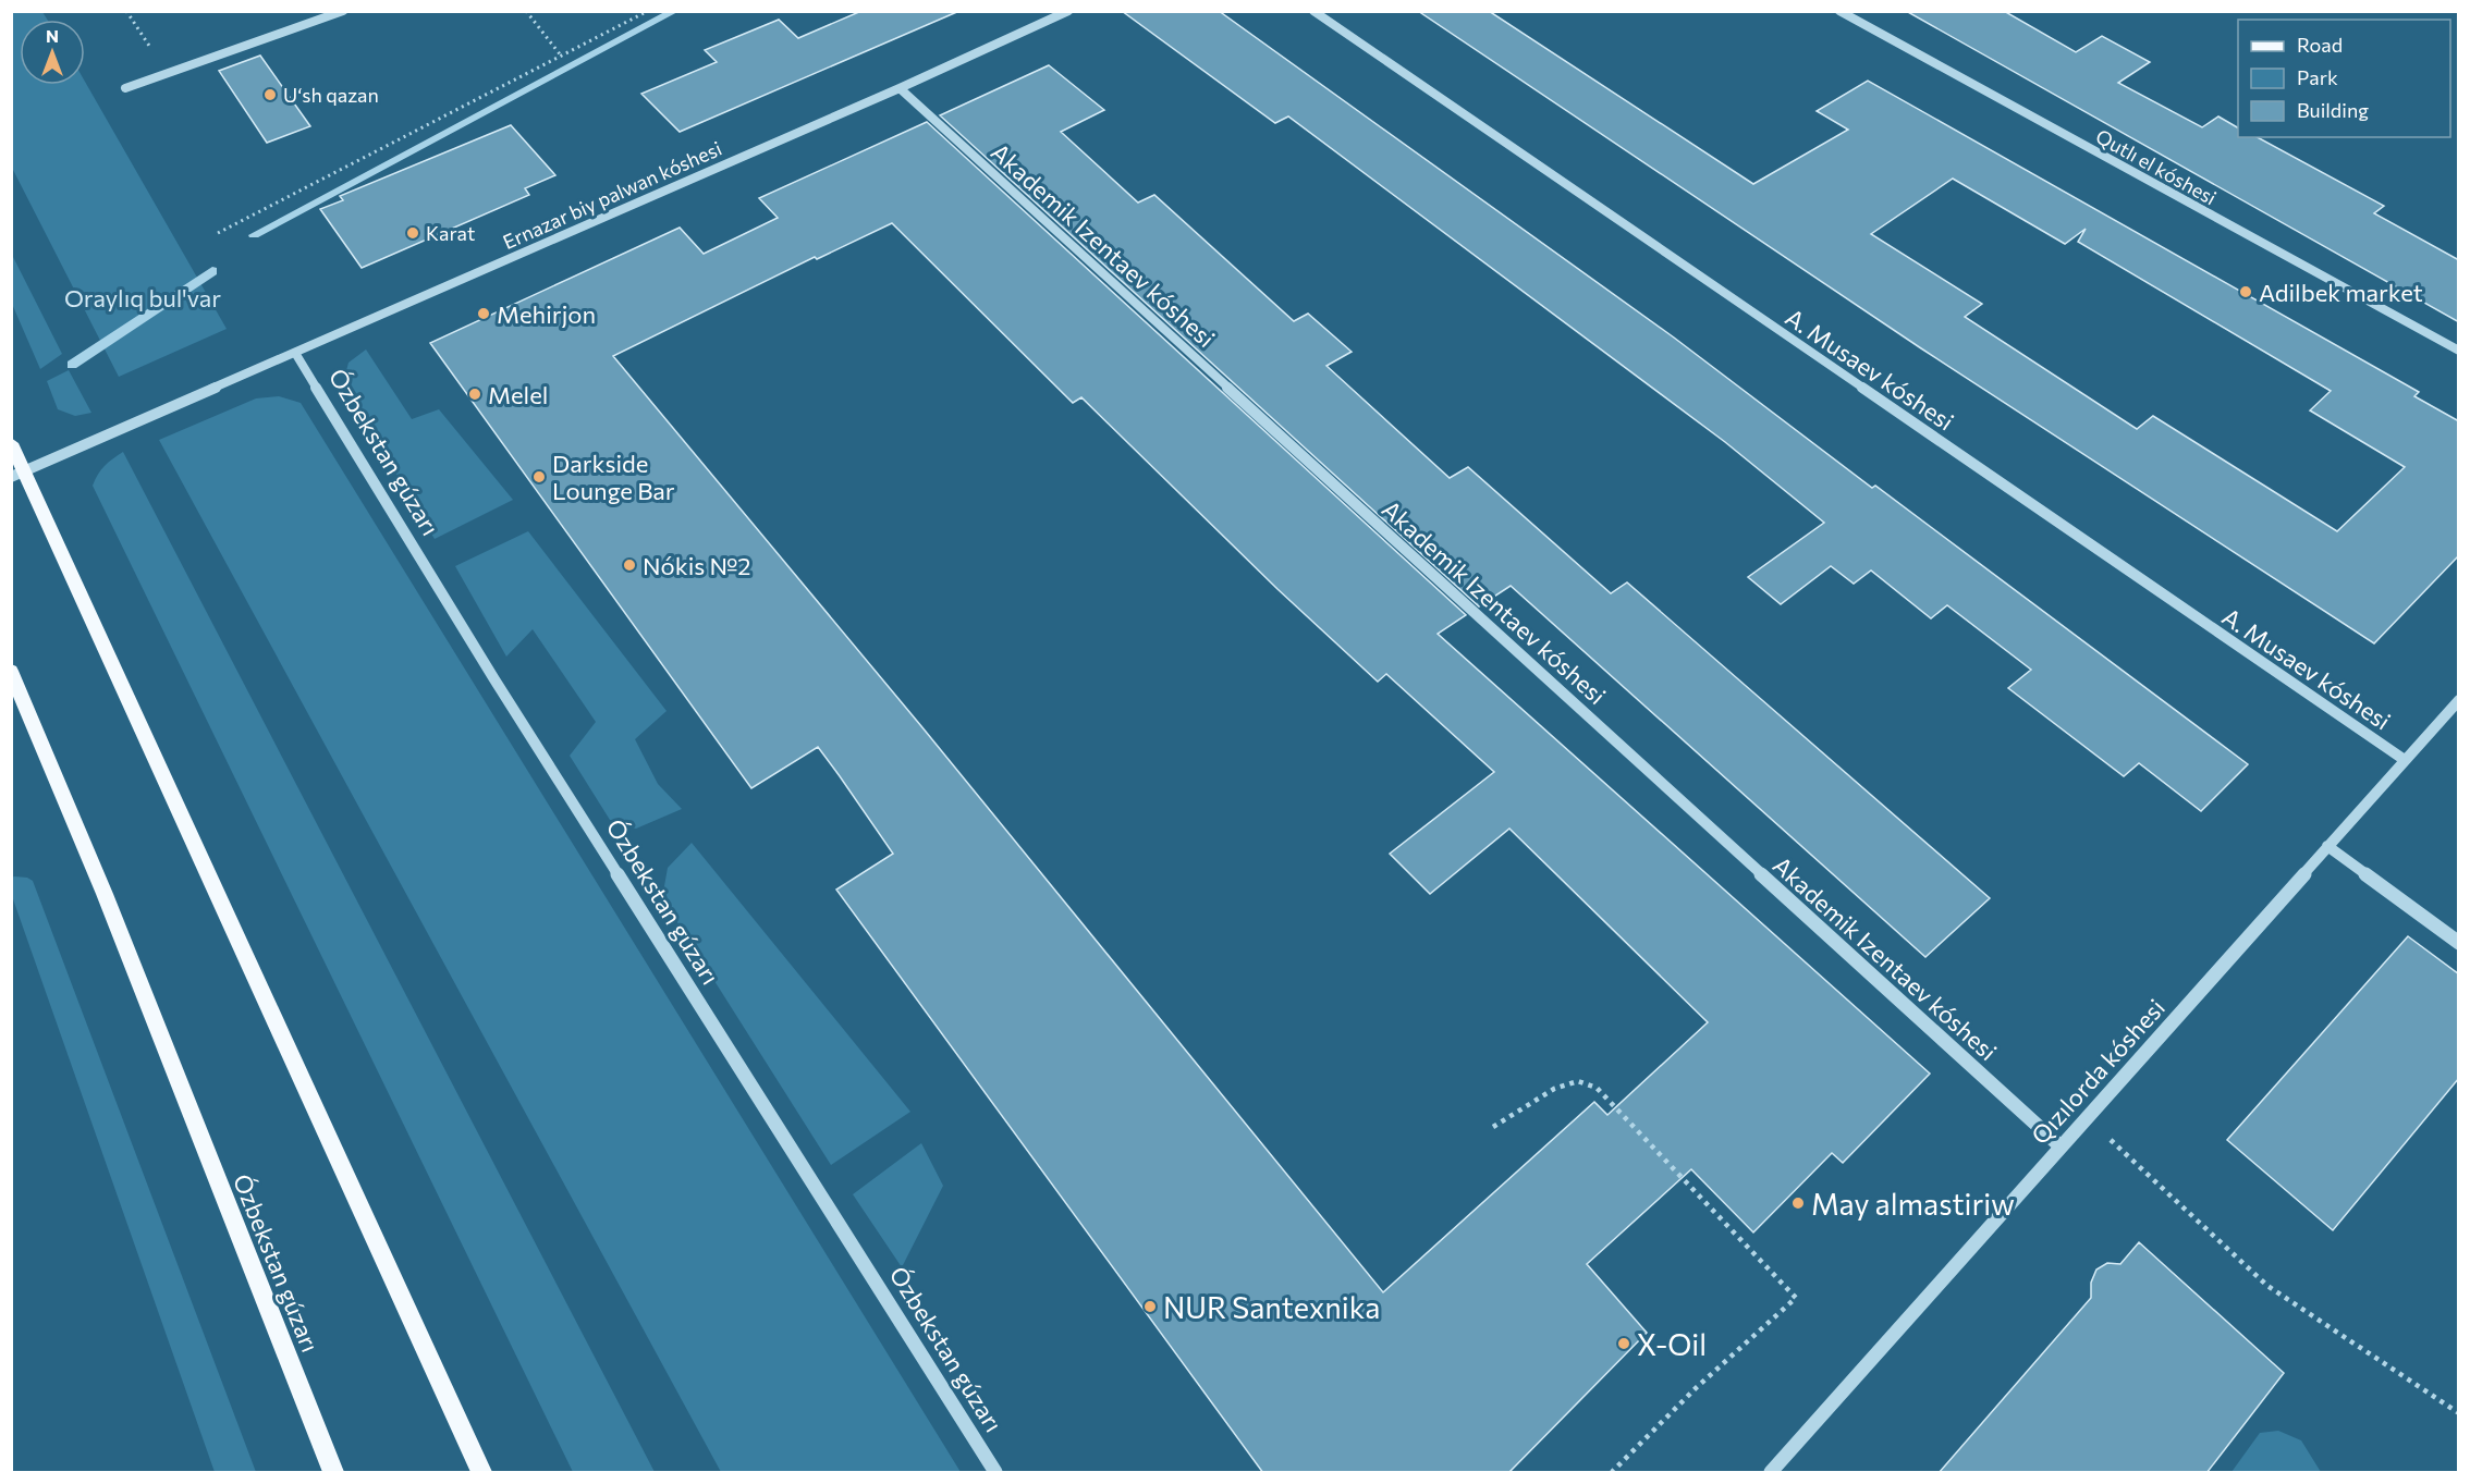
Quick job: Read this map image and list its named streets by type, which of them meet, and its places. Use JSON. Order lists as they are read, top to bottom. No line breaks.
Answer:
{"streets":{"main road":["Ózbekstan gúzarı"],"street":["Qutlı el kóshesi","Ernazar biy palwan kóshesi","Akademik Izentaev kóshesi","A. Musaev kóshesi","Qızılorda kóshesi"]},"crossings":[["Ernazar biy palwan kóshesi","Akademik Izentaev kóshesi"],["Ernazar biy palwan kóshesi","Ózbekstan gúzarı"],["Akademik Izentaev kóshesi","Qızılorda kóshesi"],["A. Musaev kóshesi","Qızılorda kóshesi"]],"parks":["Oraylıq bul'var"],"places":["Uʻsh qazan","Karat","Adilbek market","Mehirjon","Melel","Darkside Lounge Bar","Nókis №2","May almastiriw","NUR Santexnika","X-Oil"],"legend":["Road","Park","Building"],"north":"top"}
